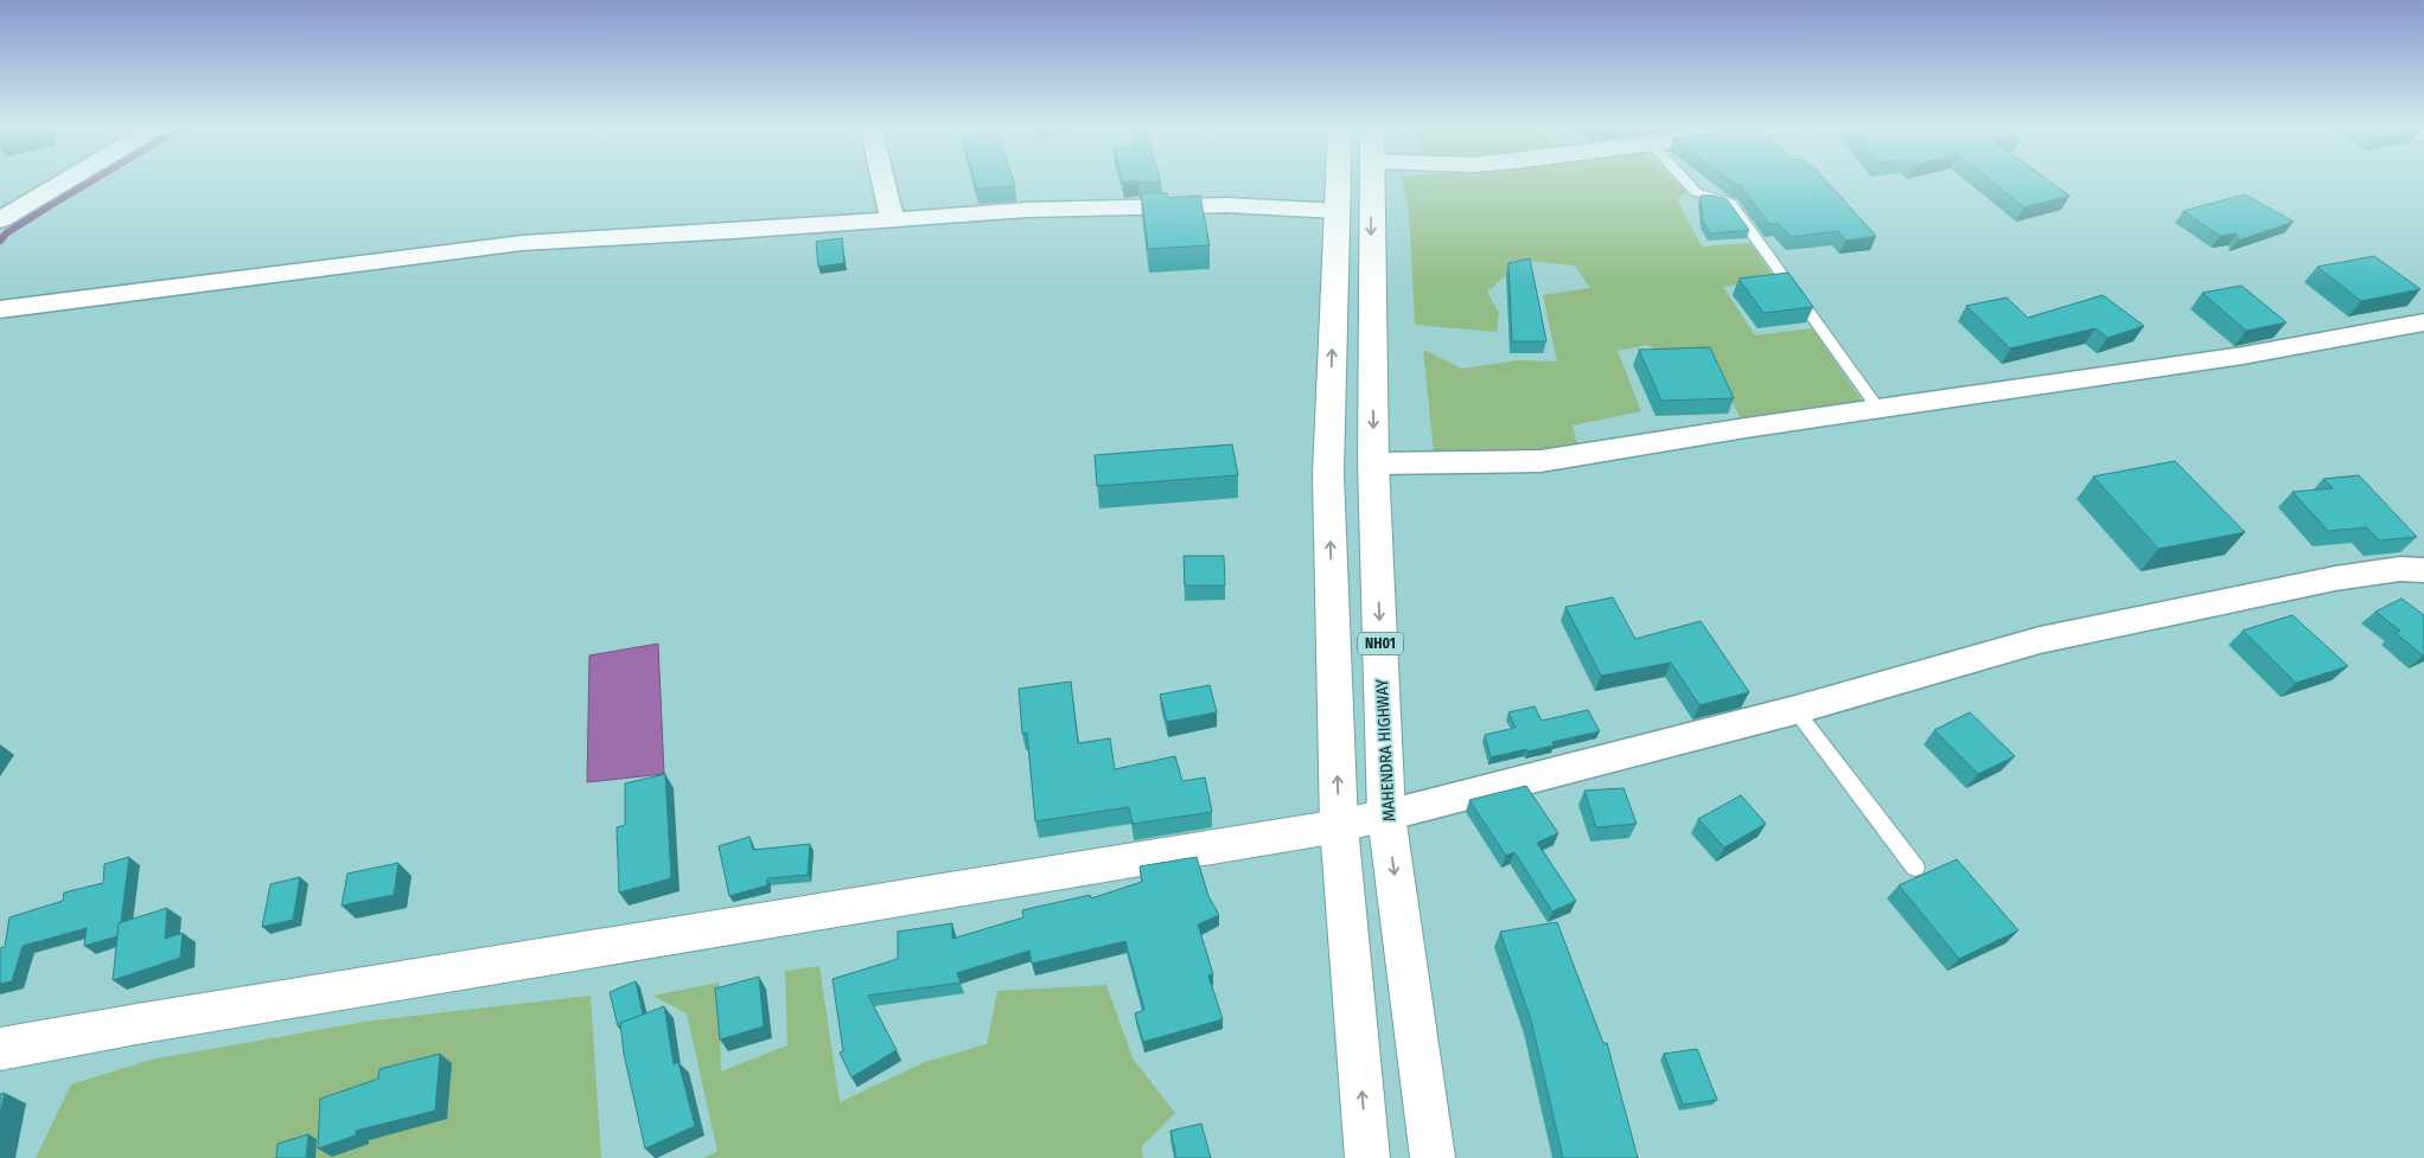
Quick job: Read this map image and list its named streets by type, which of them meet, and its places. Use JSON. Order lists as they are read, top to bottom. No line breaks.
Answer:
{"streets":{"main road":["NH01","MAHENDRA HIGHWAY"]}}
